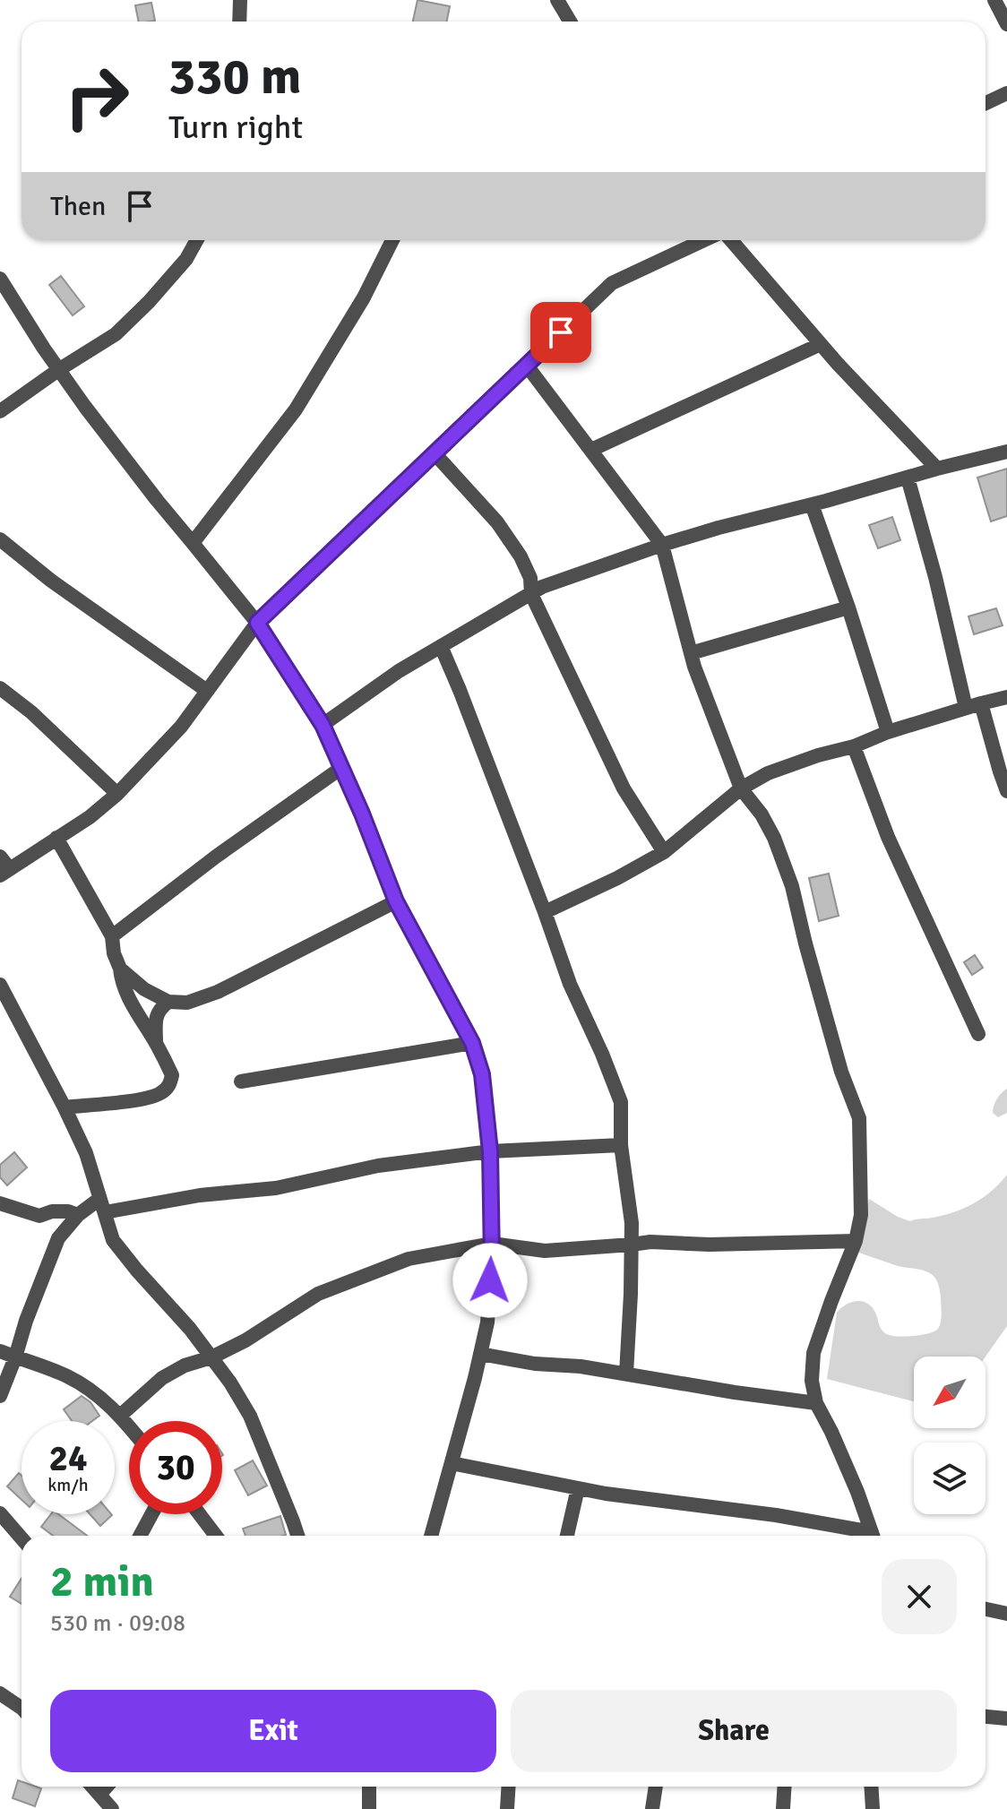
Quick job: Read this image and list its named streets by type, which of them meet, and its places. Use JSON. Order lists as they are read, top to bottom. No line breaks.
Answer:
{"north":"bottom left","page":{"turn":["330 m","Turn right"],"then":"Then","speed":"24 km/h","limit":"30","heading":["2 min","530 m · 09:08"],"buttons":["Exit","Share"]}}
